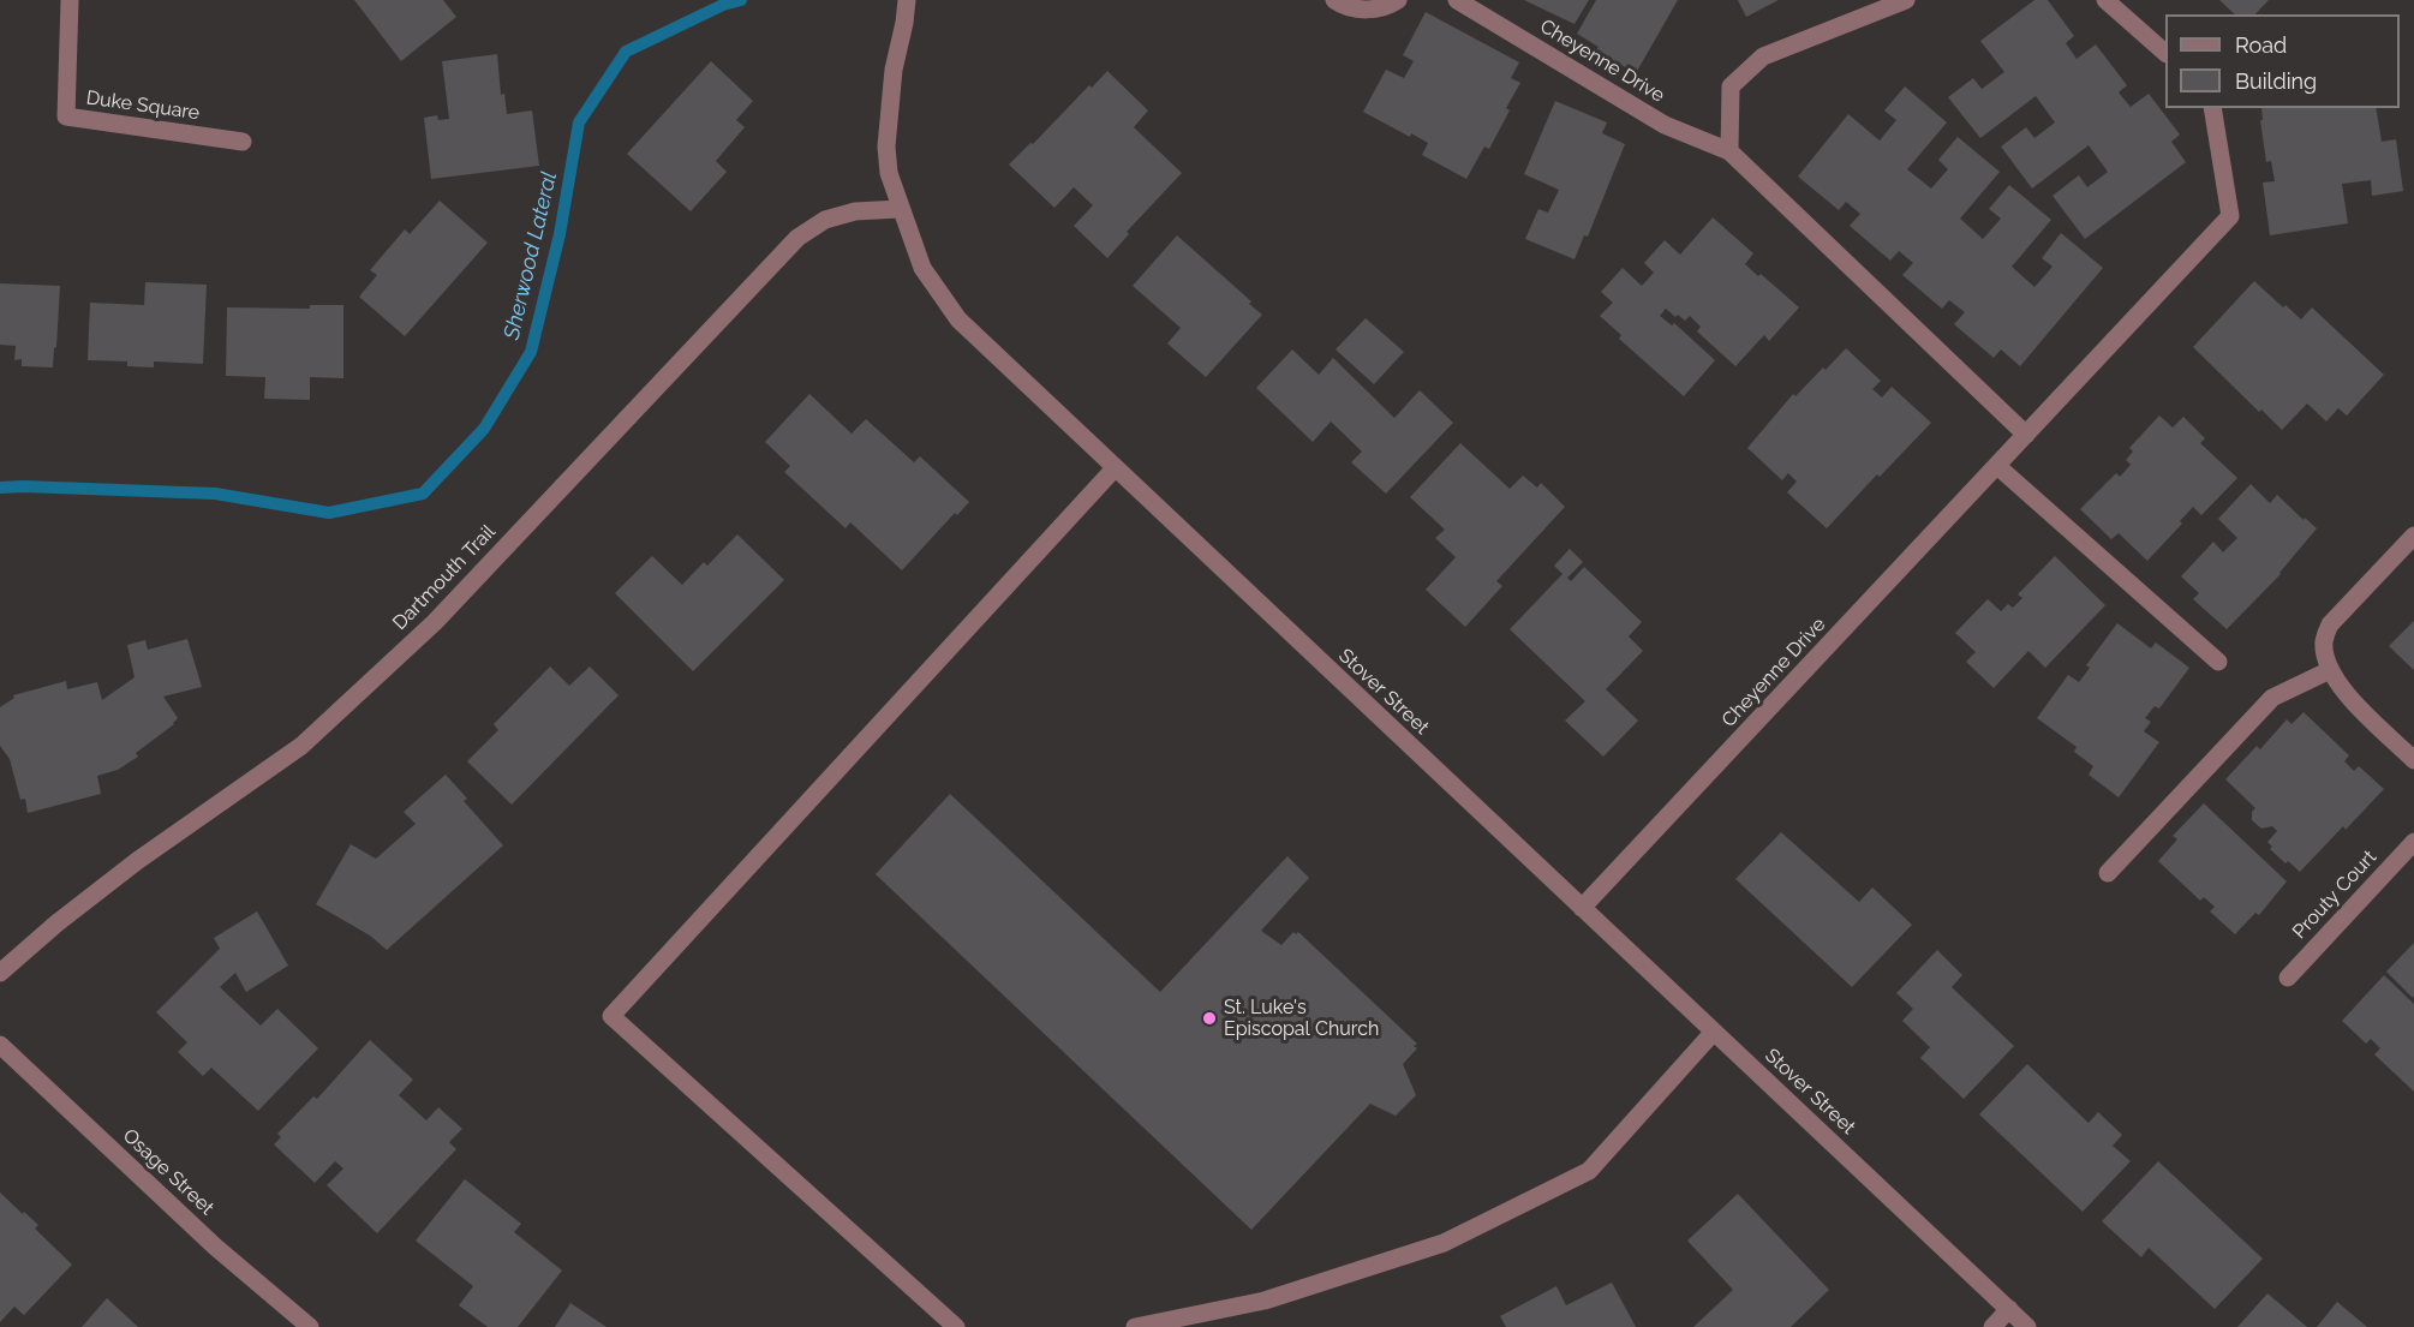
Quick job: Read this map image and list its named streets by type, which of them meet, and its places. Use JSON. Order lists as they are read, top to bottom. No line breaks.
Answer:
{"streets":{"street":["Cheyenne Drive","Duke Square","Dartmouth Trail","Stover Street","Prouty Court","Osage Street"]},"crossings":[["Cheyenne Drive","Stover Street"],["Dartmouth Trail","Stover Street"]],"water":["Sherwood Lateral"],"places":["St. Luke's Episcopal Church"],"legend":["Road","Building"]}
